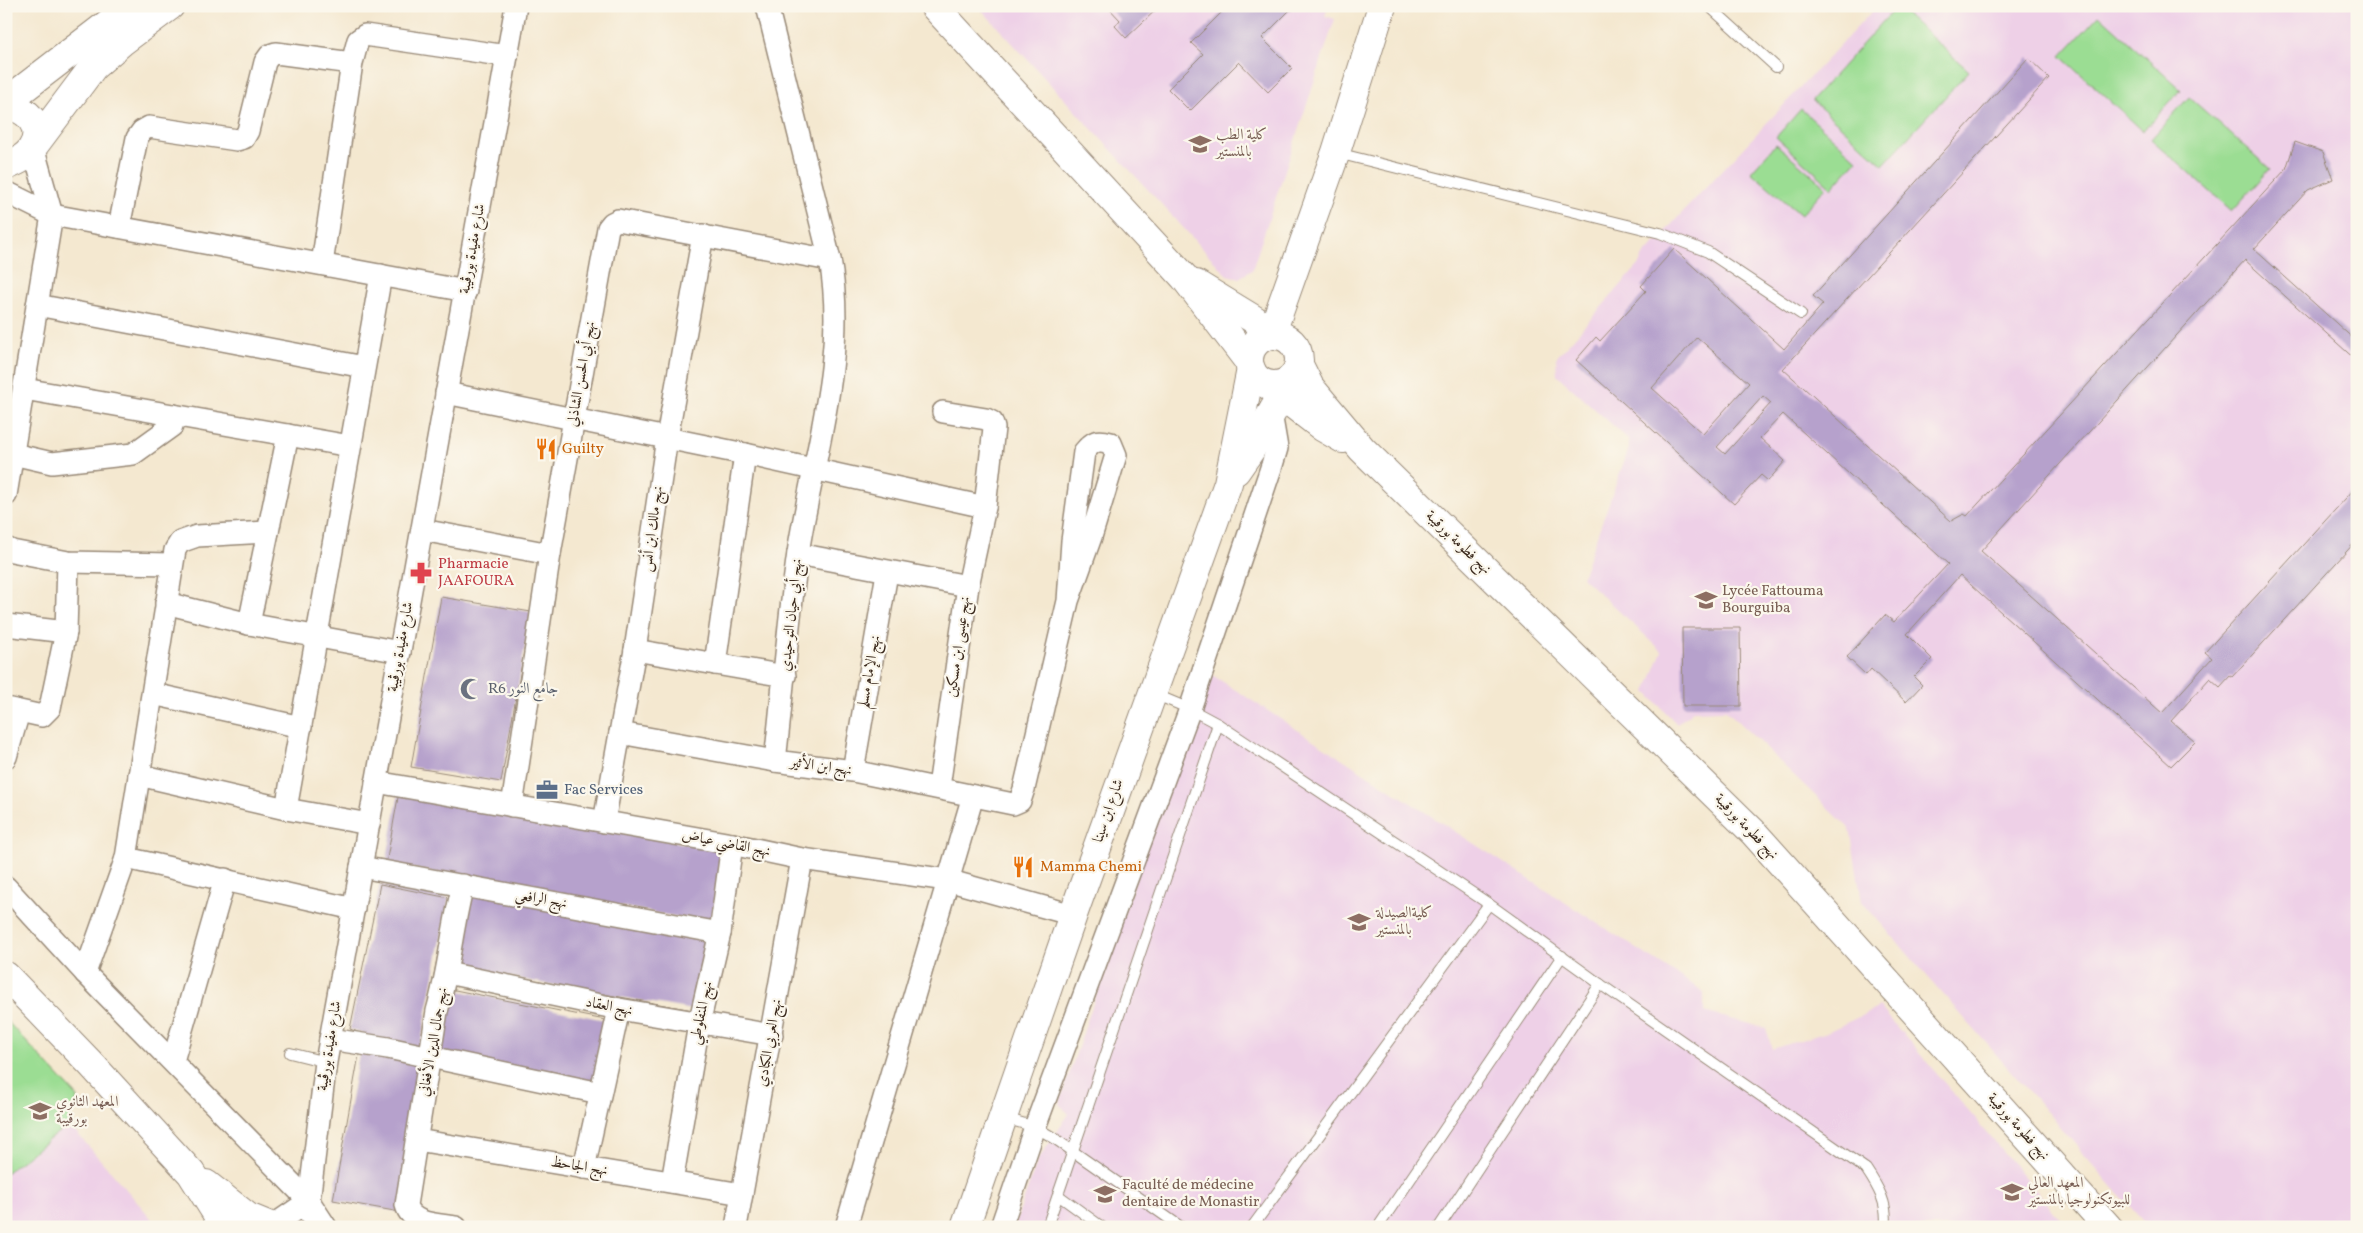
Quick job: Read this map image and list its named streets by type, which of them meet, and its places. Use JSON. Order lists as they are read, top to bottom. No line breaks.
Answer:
{"streets":{"main road":["نهج فطومة بورقيبة","شارع ابن سينا"],"street":["شارع مفيدة بورڨيبة","نهج أبي الحسن الشاذلي","نهج مالك ابن أنس","نهج أبي حيان التوحيدي","نهج عيسى ابن مسكين","نهج الإمام مسلم","نهج ابن الأثير","نهج القاضي عياض","نهج الرافعي","نهج العقاد","نهج المنفلوطي","نهج جمال الدين الأفغاني","نهج العربي الكبادي","نهج الجاحظ"]},"crossings":[["شارع مفيدة بورڨيبة","نهج القاضي عياض"],["شارع مفيدة بورڨيبة","نهج الرافعي"],["نهج أبي الحسن الشاذلي","نهج مالك ابن أنس"],["نهج أبي الحسن الشاذلي","نهج أبي حيان التوحيدي"],["نهج أبي الحسن الشاذلي","نهج القاضي عياض"],["نهج مالك ابن أنس","نهج ابن الأثير"],["نهج مالك ابن أنس","نهج القاضي عياض"],["نهج أبي حيان التوحيدي","نهج ابن الأثير"],["نهج عيسى ابن مسكين","نهج ابن الأثير"],["نهج الإمام مسلم","نهج ابن الأثير"],["شارع ابن سينا","نهج القاضي عياض"],["نهج القاضي عياض","نهج المنفلوطي"],["نهج القاضي عياض","نهج العربي الكبادي"],["نهج الرافعي","نهج المنفلوطي"],["نهج الرافعي","نهج جمال الدين الأفغاني"],["نهج العقاد","نهج المنفلوطي"],["نهج العقاد","نهج جمال الدين الأفغاني"],["نهج العقاد","نهج العربي الكبادي"],["نهج المنفلوطي","نهج الجاحظ"],["نهج جمال الدين الأفغاني","نهج الجاحظ"],["نهج العربي الكبادي","نهج الجاحظ"]],"places":{"school or university":["كلية الطب بالمنستير","Lycée Fattouma Bourguiba","كليةالصيدلة بالمنستير","المعهد الثانوي بورقيبة","المعهد العالي للبيوتكنولوجيا بالمنستير","Faculté de médecine dentaire de Monastir"],"restaurant":["Guilty","Mamma Chemi"],"pharmacy":["Pharmacie JAAFOURA"],"mosque":["R6 جامع النور"],"office":["Fac Services"]}}
